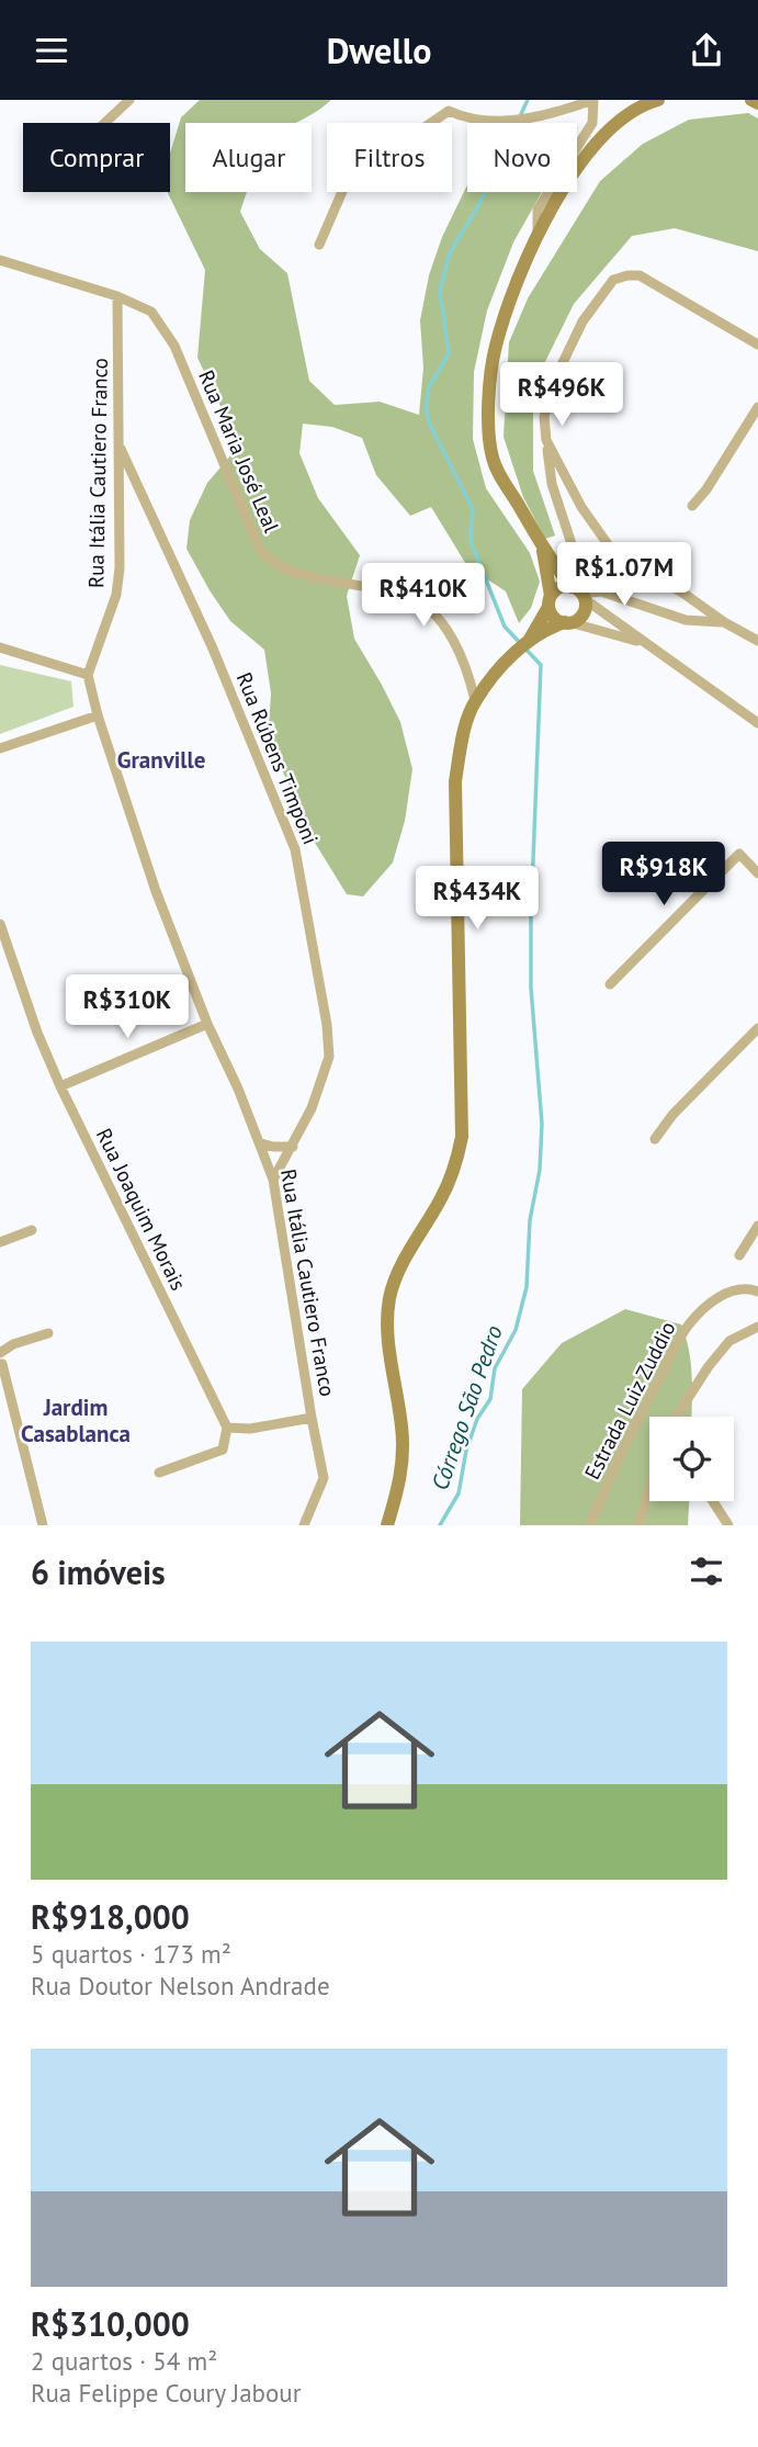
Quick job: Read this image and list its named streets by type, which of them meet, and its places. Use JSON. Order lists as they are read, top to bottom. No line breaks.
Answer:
{"streets":{"street":["Rua Maria José Leal","Rua Itália Cautiero Franco","Rua Rúbens Timponi","Rua Joaquim Morais","Estrada Luiz Zuddio"]},"crossings":[["Rua Maria José Leal","Rua Itália Cautiero Franco"],["Rua Itália Cautiero Franco","Rua Rúbens Timponi"]],"districts":["Granville","Jardim Casablanca"],"water":["Córrego São Pedro"],"page":{"header":"Dwello","chip":["Comprar","Alugar","Filtros","Novo"],"price":["R$496K","R$1.07M","R$410K","R$918K","R$434K","R$310K"],"heading":"6 imóveis","list":[{"name":"R$918,000","note":"5 quartos · 173 m² · Rua Doutor Nelson Andrade"},{"name":"R$310,000","note":"2 quartos · 54 m² · Rua Felippe Coury Jabour"}]}}
